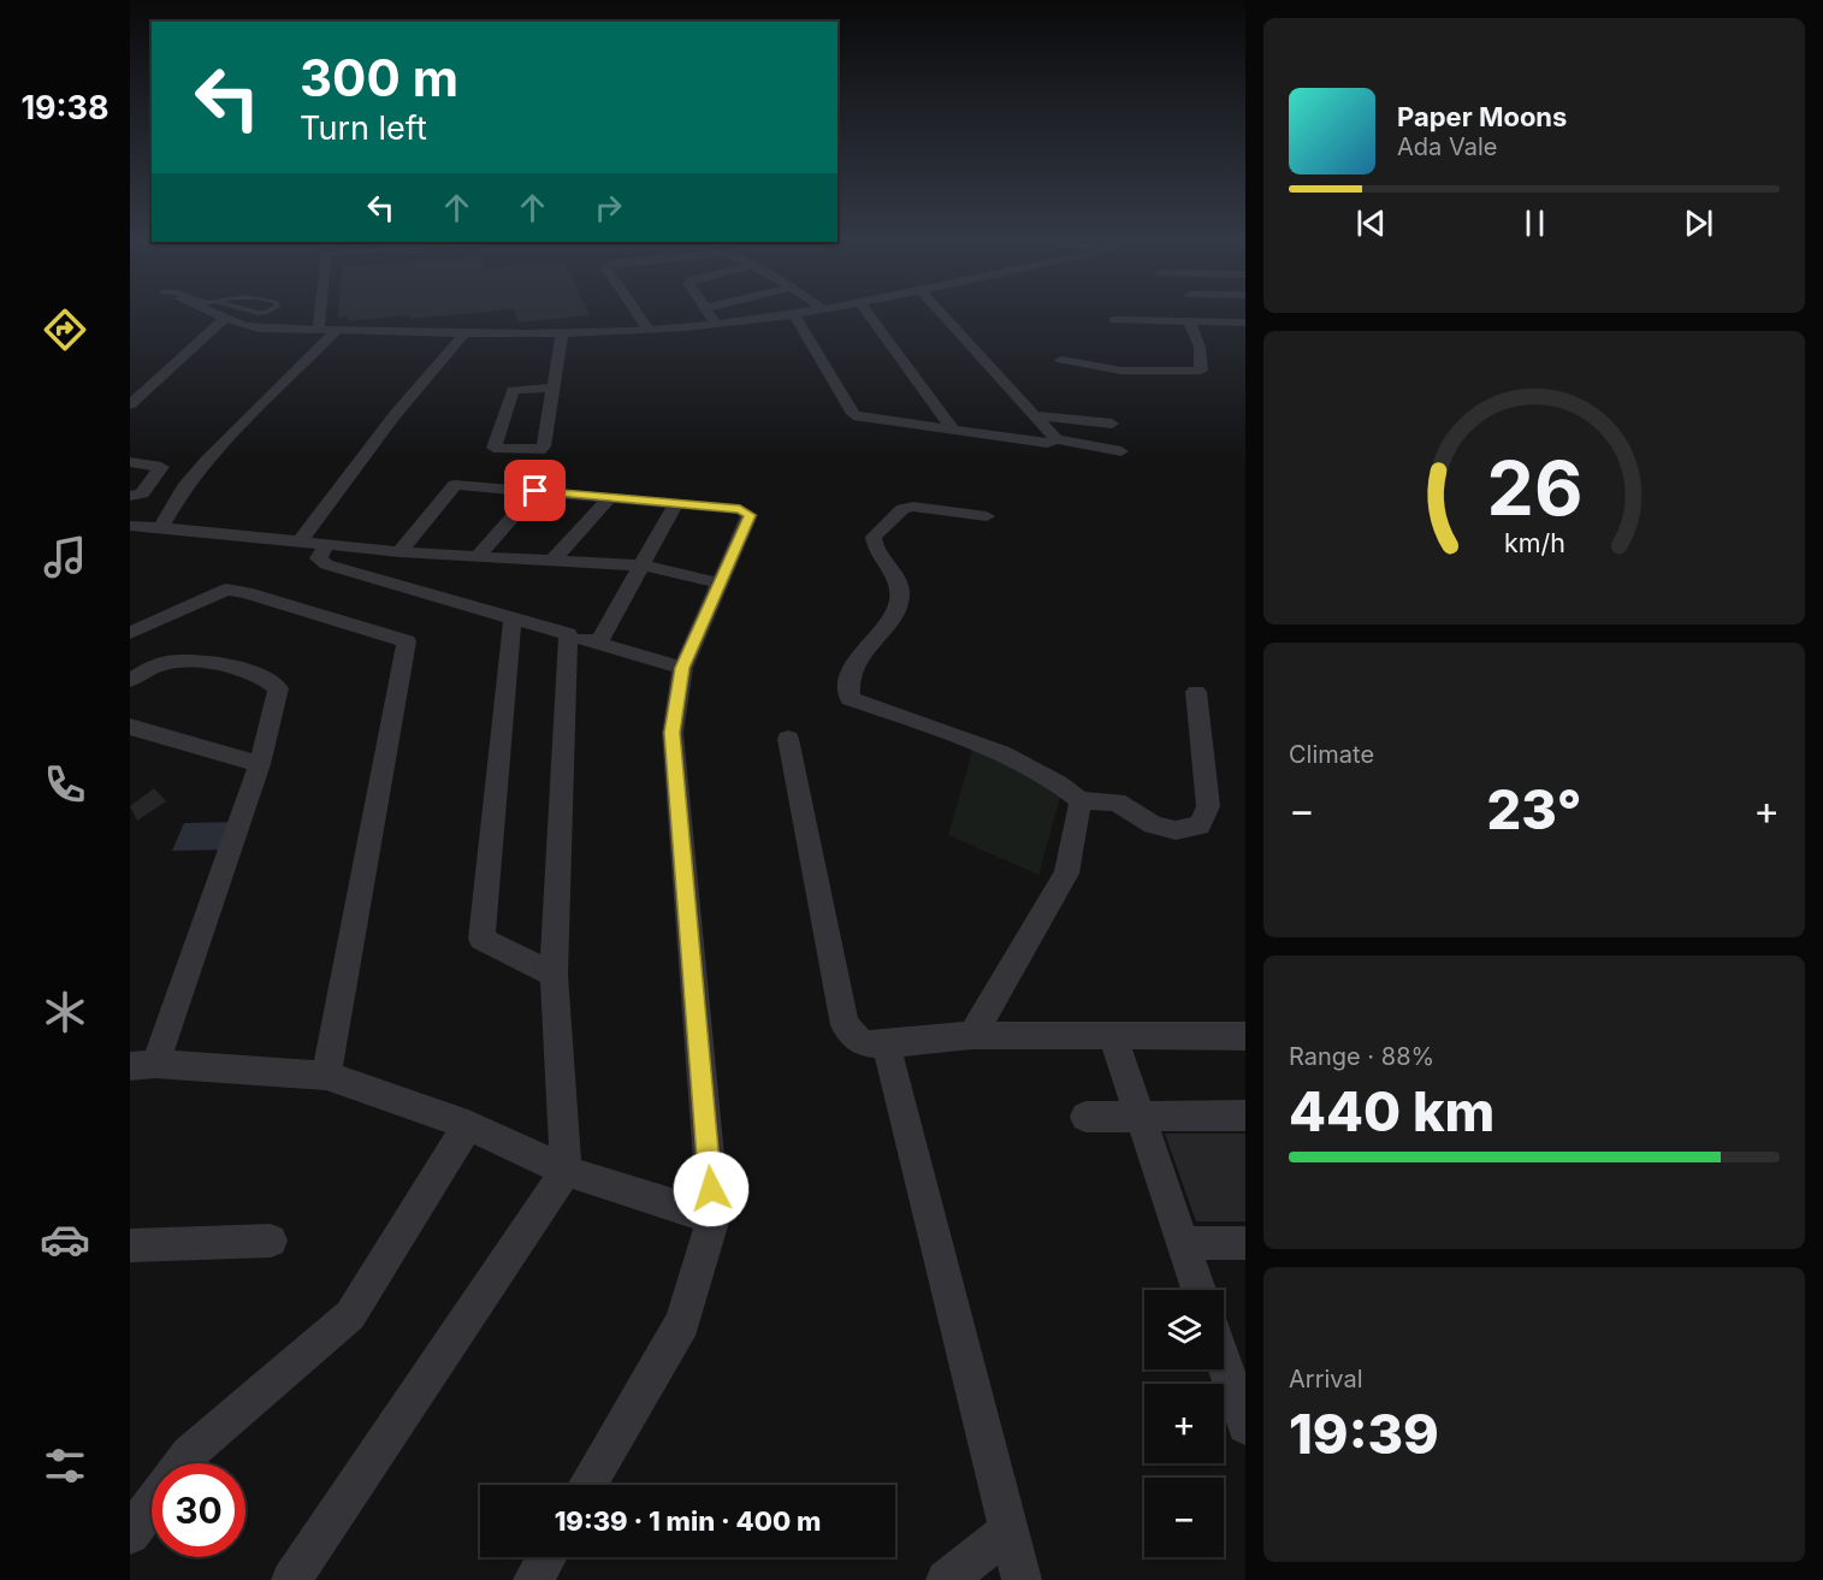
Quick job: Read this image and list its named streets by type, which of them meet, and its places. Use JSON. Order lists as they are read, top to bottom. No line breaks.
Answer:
{"page":{"tabs":"19:38","turn":["300 m","Turn left"],"song":["Paper Moons","Ada Vale"],"tile":["Climate",["Range · 88%","440 km"],["Arrival","19:39"]],"heat":["−","23°","+"],"map_buttons":["+","−"],"limit":"30","trip":"19:39 · 1 min · 400 m","gauge":["26","km/h"]}}
